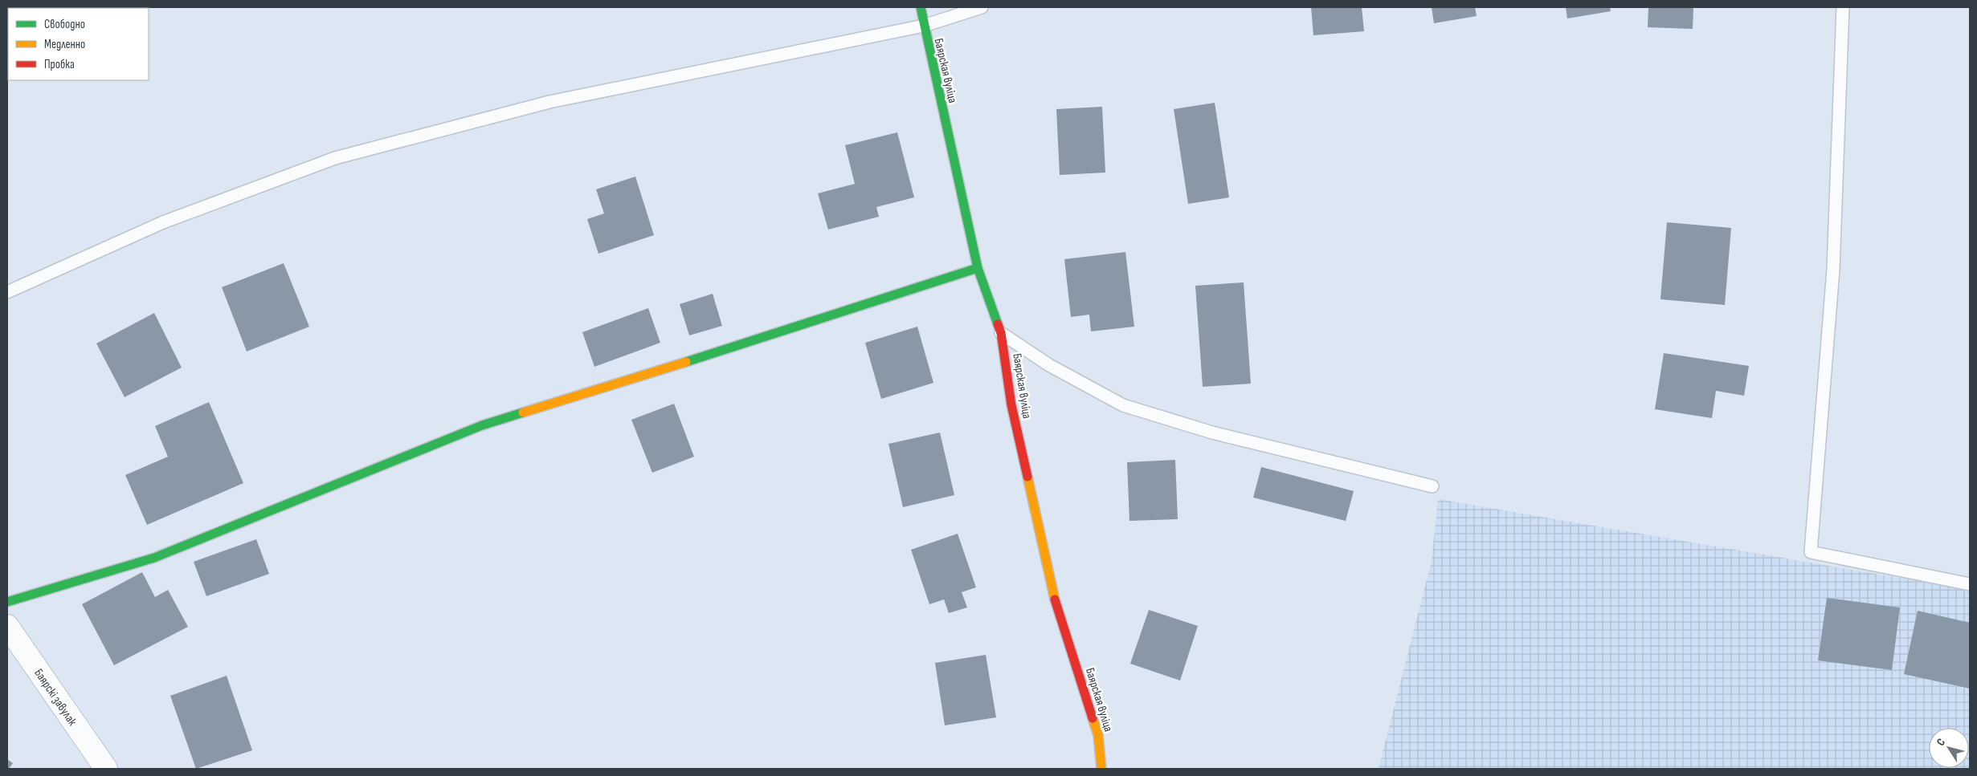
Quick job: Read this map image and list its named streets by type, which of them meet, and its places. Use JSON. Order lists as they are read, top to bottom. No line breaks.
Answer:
{"streets":{"street":["Баярская вуліца","Баярскі завулак"]},"legend":["Свободно","Медленно","Пробка"],"north":"top left"}
